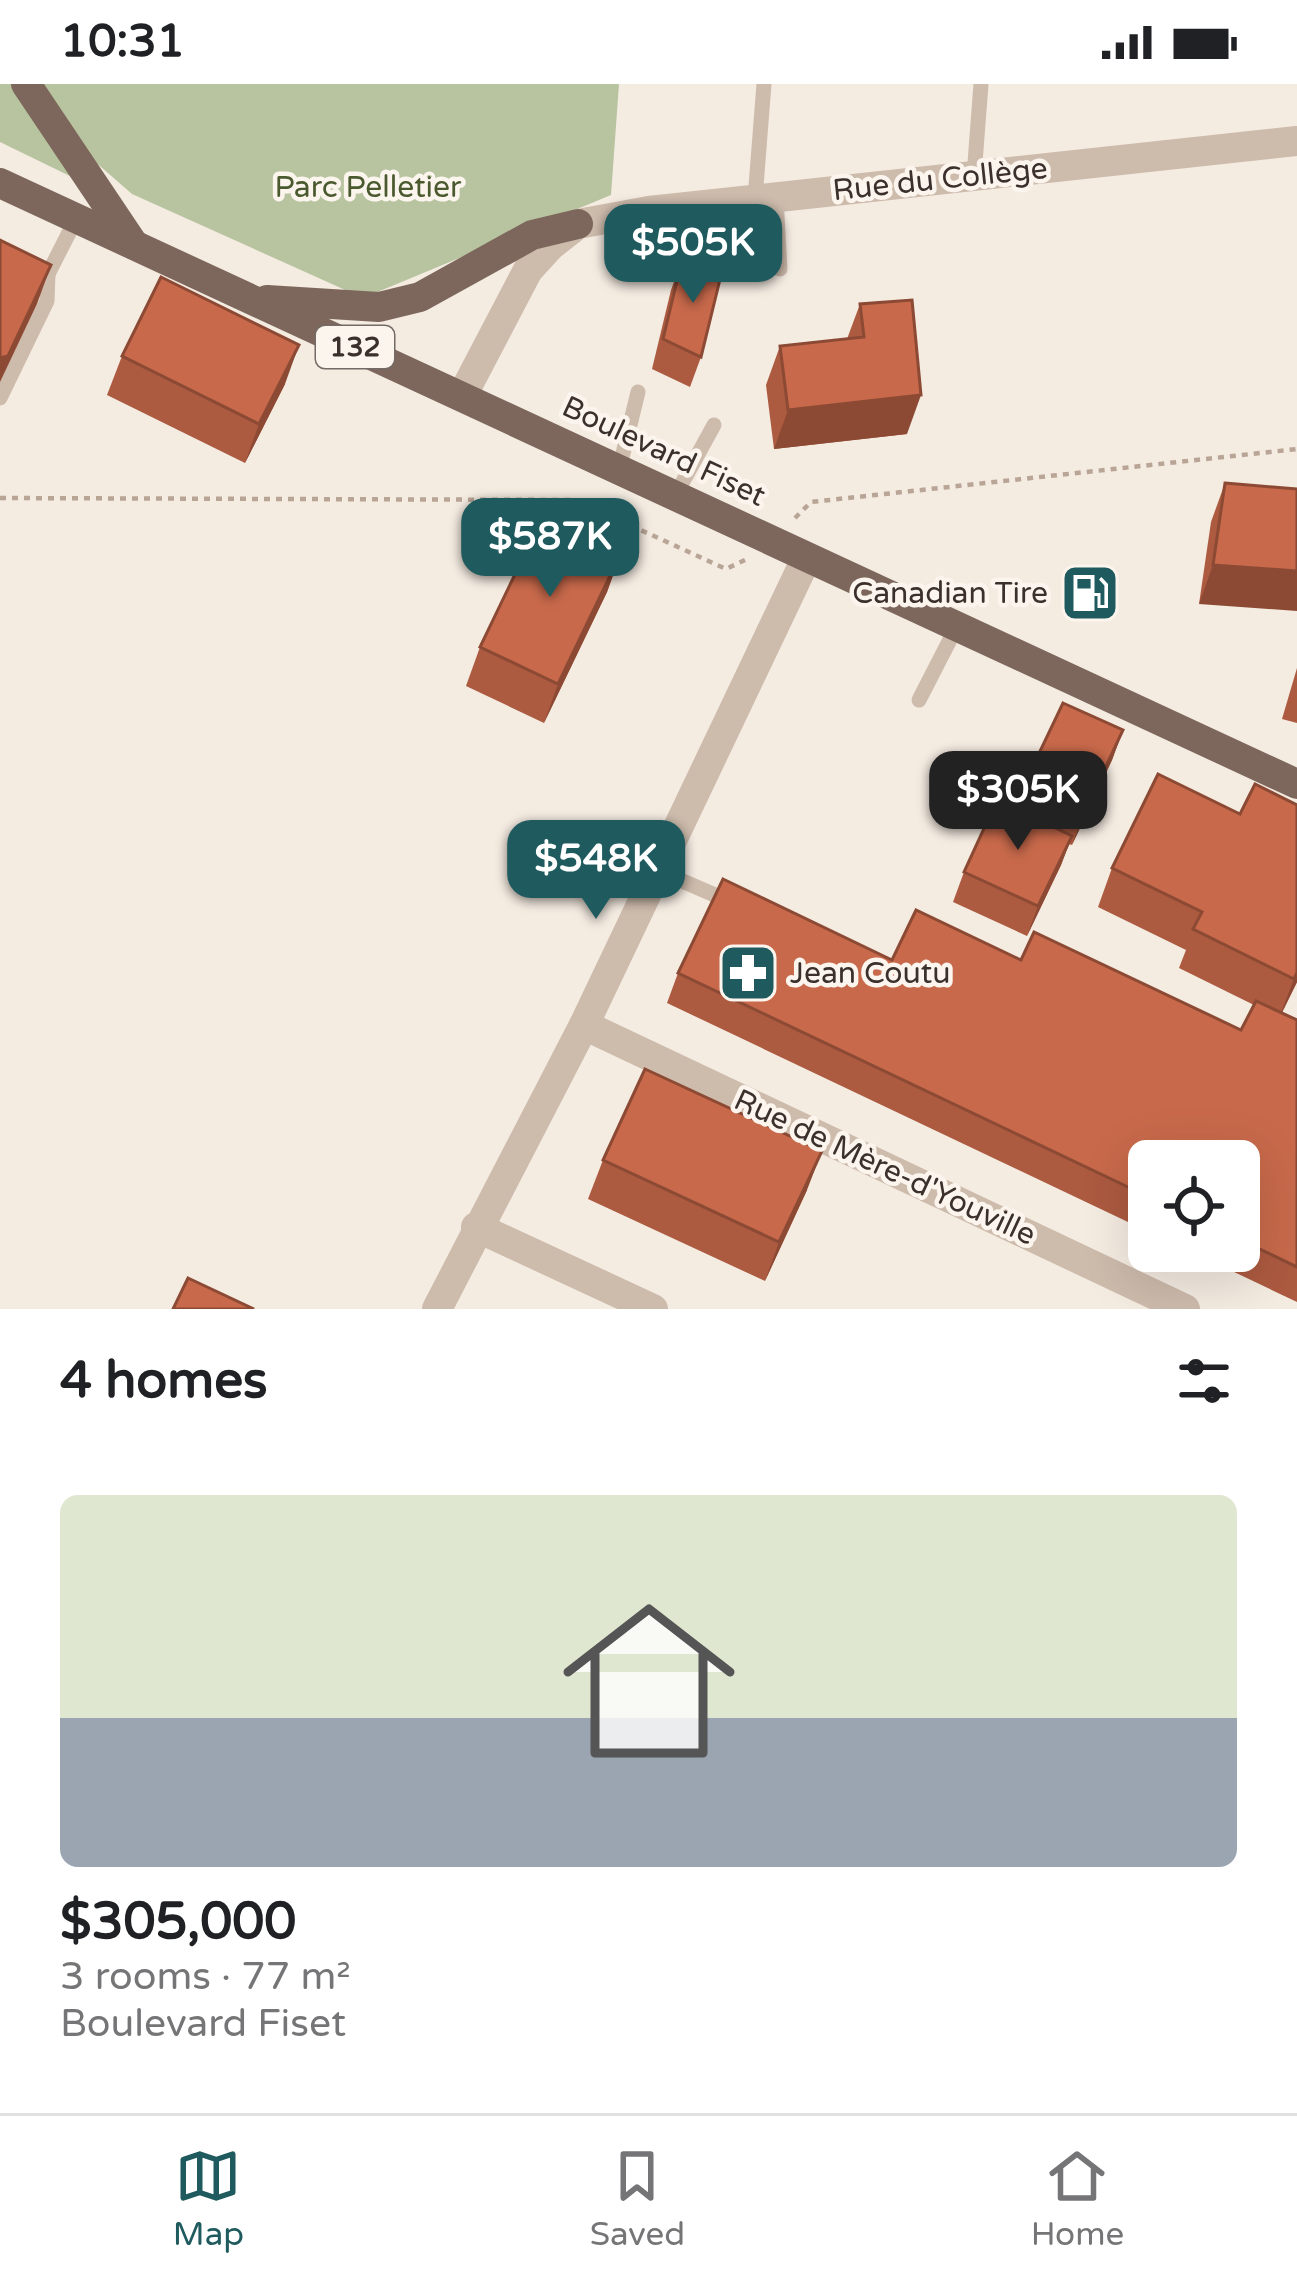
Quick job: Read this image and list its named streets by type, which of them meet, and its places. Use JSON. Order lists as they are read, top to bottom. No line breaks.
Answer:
{"streets":{"main road":["132","Boulevard Fiset"],"street":["Rue du Collège","Rue de Mère-d'Youville"]},"parks":["Parc Pelletier"],"places":{"fuel station":["Canadian Tire"],"pharmacy":["Jean Coutu"]},"page":{"status":"10:31","price":["$505K","$587K","$305K","$548K"],"heading":"4 homes","list":[{"name":"$305,000","note":"3 rooms · 77 m² · Boulevard Fiset"}],"tabs":["Map","Saved","Home"]}}
